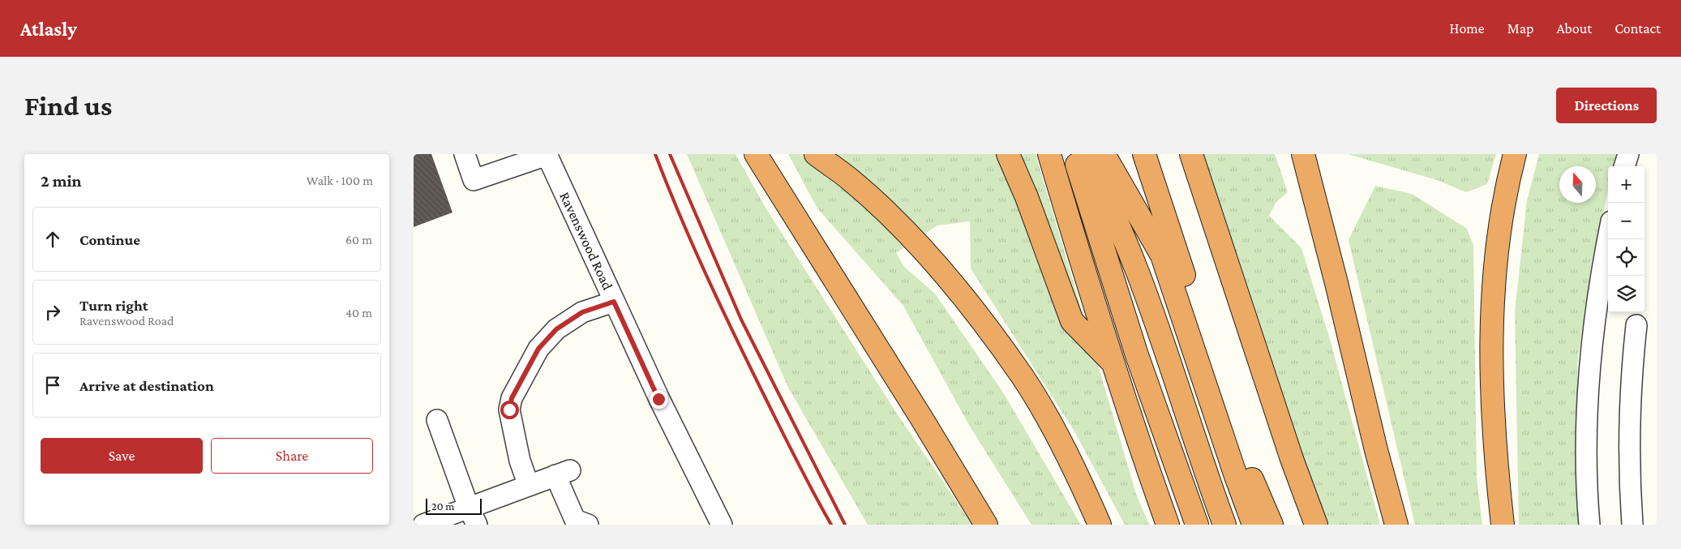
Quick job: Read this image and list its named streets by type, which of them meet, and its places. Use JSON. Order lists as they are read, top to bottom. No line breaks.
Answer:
{"streets":{"street":["Ravenswood Road"]},"scale_bar":"20 m","north":"top","page":{"header":"Atlasly","nav":["Home","Map","About","Contact"],"buttons":["Directions",["Save","Share"]],"title":"Find us","heading":["2 min","Walk · 100 m"],"map_buttons":["+","−"],"list":[["Continue","60 m"],["Turn right","Ravenswood Road","40 m"],"Arrive at destination"],"scale":"20 m"}}
